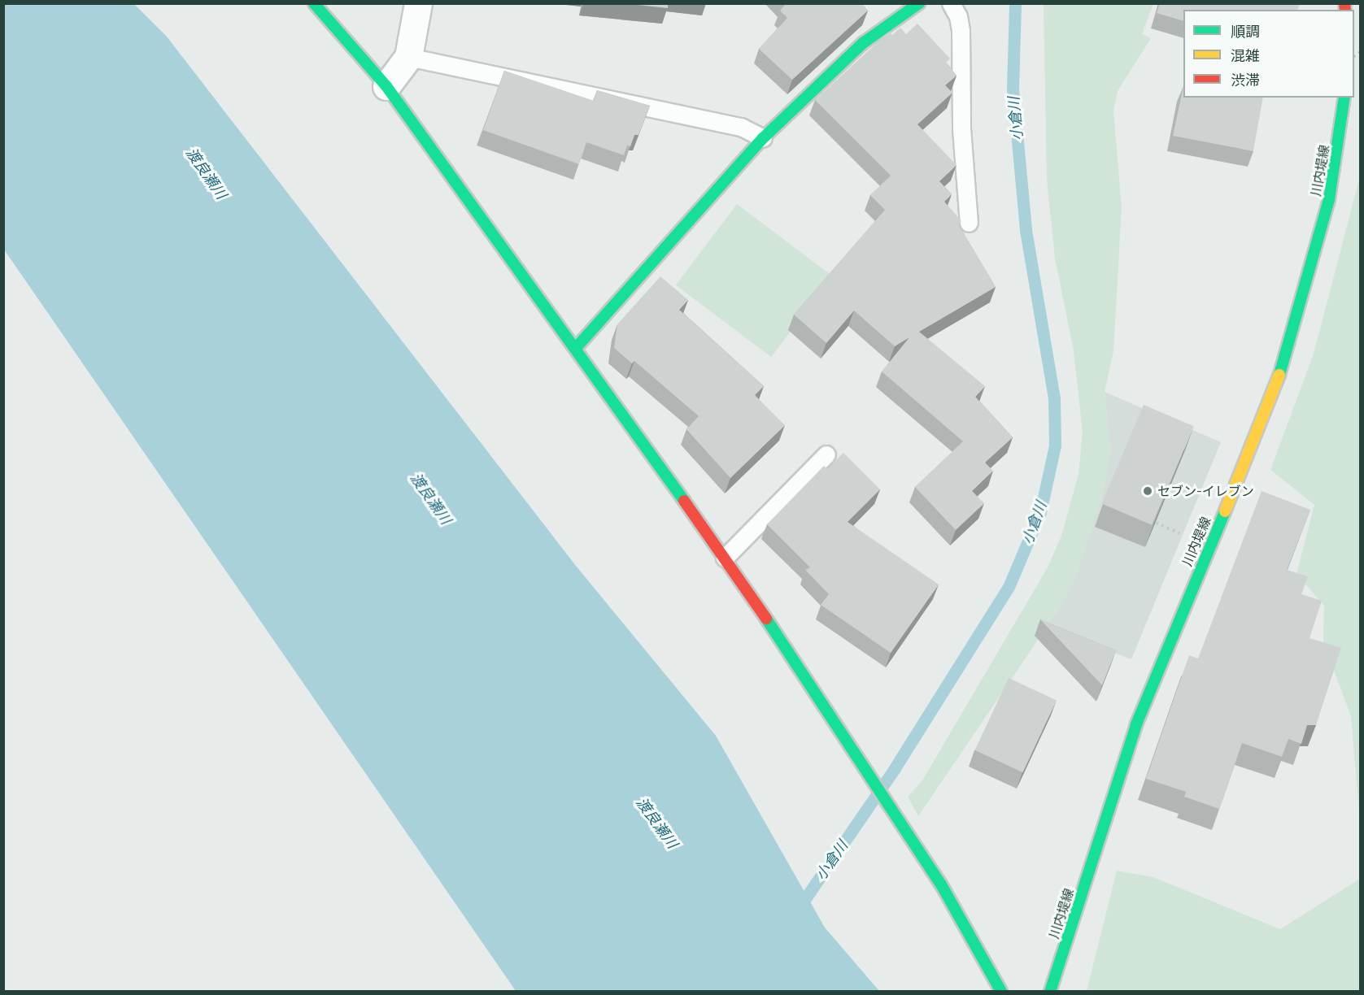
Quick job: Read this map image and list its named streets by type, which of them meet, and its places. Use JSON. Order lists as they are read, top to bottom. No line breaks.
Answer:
{"streets":{"street":["川内堤線"]},"water":["小倉川","渡良瀬川"],"places":["セブン-イレブン"],"legend":["順調","混雑","渋滞"]}
